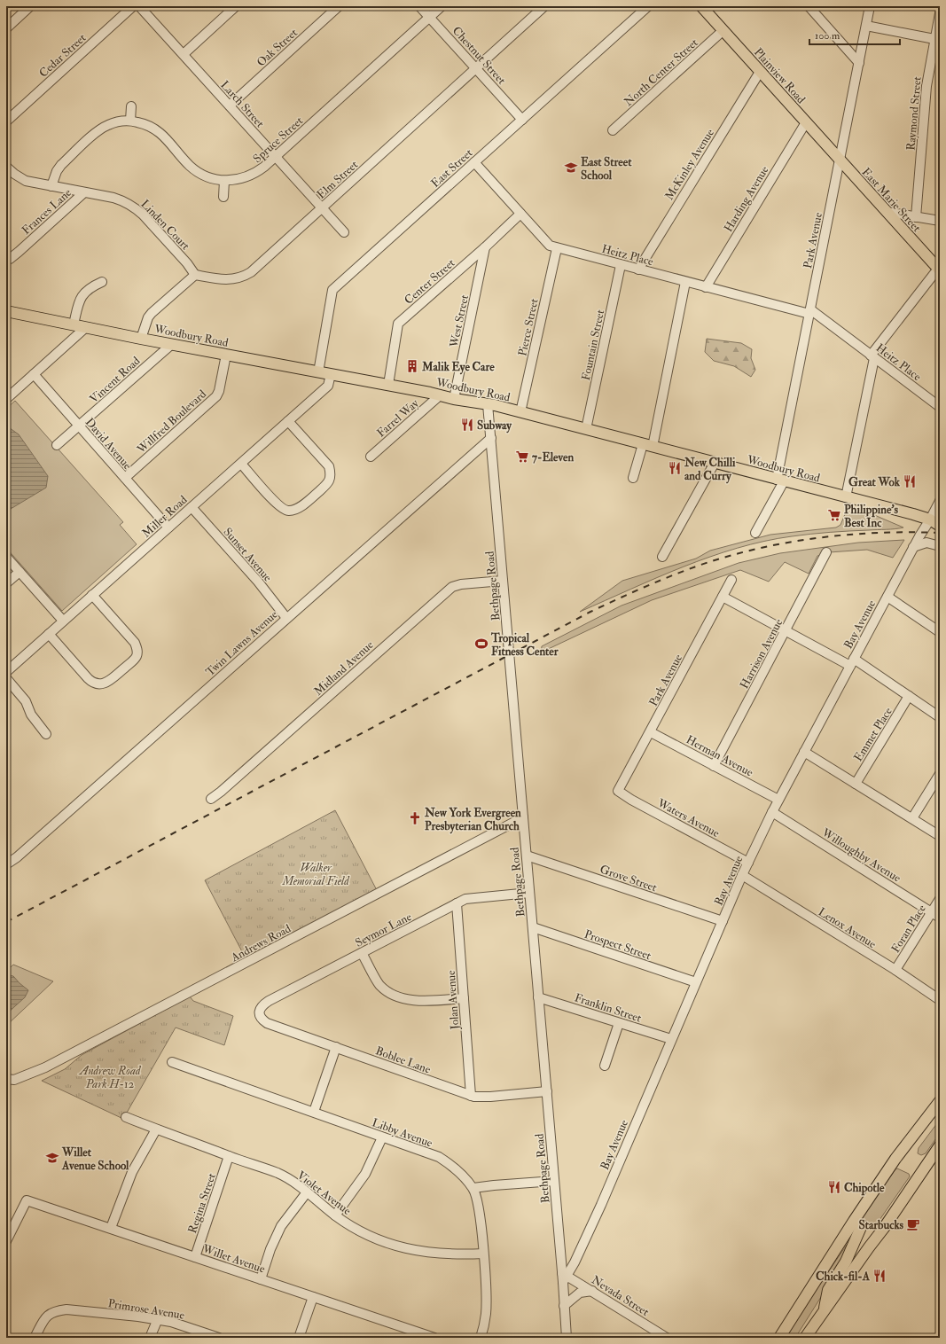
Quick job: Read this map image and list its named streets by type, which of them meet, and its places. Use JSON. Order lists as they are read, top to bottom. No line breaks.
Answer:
{"streets":{"main road":["Plainview Road","East Marie Street","Woodbury Road"],"street":["Oak Street","Cedar Street","Chestnut Street","North Center Street","Larch Street","Raymond Street","Spruce Street","McKinley Avenue","East Street","Elm Street","Harding Avenue","Frances Lane","Linden Court","Park Avenue","Heitz Place","Center Street","West Street","Pierce Street","Fountain Street","Vincent Road","Farrel Way","Willfred Boulevard","David Avenue","Miller Road","Sunset Avenue","Bethpage Road","Bay Avenue","Twin Lawns Avenue","Harrison Avenue","Midland Avenue","Emmet Place","Herman Avenue","Waters Avenue","Willoughby Avenue","Grove Street","Lenox Avenue","Foran Place","Seymor Lane","Andrews Road","Prospect Street","Jolan Avenue","Franklin Street","Boblee Lane","Libby Avenue","Violet Avenue","Regina Street","Willet Avenue","Nevada Street","Primrose Avenue"]},"crossings":[["Oak Street","Larch Street"],["Chestnut Street","Spruce Street"],["Chestnut Street","East Street"],["Chestnut Street","Elm Street"],["North Center Street","Plainview Road"],["Plainview Road","McKinley Avenue"],["Plainview Road","Harding Avenue"],["Plainview Road","East Marie Street"],["Plainview Road","Park Avenue"],["Larch Street","Spruce Street"],["Larch Street","Elm Street"],["Spruce Street","Linden Court"],["McKinley Avenue","Heitz Place"],["East Street","Heitz Place"],["East Street","Woodbury Road"],["Elm Street","Linden Court"],["Harding Avenue","Heitz Place"],["East Marie Street","Park Avenue"],["Frances Lane","Linden Court"],["Park Avenue","Heitz Place"],["Park Avenue","Woodbury Road"],["Park Avenue","Herman Avenue"],["Park Avenue","Waters Avenue"],["Heitz Place","Center Street"],["Heitz Place","Pierce Street"],["Heitz Place","Fountain Street"],["Center Street","West Street"],["Center Street","Woodbury Road"],["West Street","Woodbury Road"],["Pierce Street","Woodbury Road"],["Woodbury Road","Fountain Street"],["Woodbury Road","Vincent Road"],["Woodbury Road","Farrel Way"],["Woodbury Road","Willfred Boulevard"],["Woodbury Road","Miller Road"],["Woodbury Road","Bethpage Road"],["Woodbury Road","Bay Avenue"],["Vincent Road","David Avenue"],["Willfred Boulevard","David Avenue"],["David Avenue","Miller Road"],["Miller Road","Sunset Avenue"],["Sunset Avenue","Twin Lawns Avenue"],["Bethpage Road","Bay Avenue"],["Bethpage Road","Twin Lawns Avenue"],["Bethpage Road","Midland Avenue"],["Bethpage Road","Grove Street"],["Bethpage Road","Seymor Lane"],["Bethpage Road","Andrews Road"],["Bethpage Road","Prospect Street"],["Bethpage Road","Franklin Street"],["Bethpage Road","Boblee Lane"],["Bethpage Road","Nevada Street"],["Bay Avenue","Herman Avenue"],["Bay Avenue","Waters Avenue"],["Bay Avenue","Willoughby Avenue"],["Bay Avenue","Grove Street"],["Bay Avenue","Lenox Avenue"],["Bay Avenue","Prospect Street"],["Bay Avenue","Franklin Street"],["Bay Avenue","Nevada Street"],["Harrison Avenue","Herman Avenue"],["Willoughby Avenue","Foran Place"],["Lenox Avenue","Foran Place"],["Seymor Lane","Jolan Avenue"],["Seymor Lane","Boblee Lane"],["Jolan Avenue","Boblee Lane"],["Libby Avenue","Violet Avenue"],["Violet Avenue","Regina Street"],["Regina Street","Willet Avenue"]],"parks":["Walker Memorial Field","Andrew Road Park H-12"],"places":{"school or university":["East Street School","Willet Avenue School"],"building":["Malik Eye Care"],"restaurant":["Subway","New Chilli and Curry","Great Wok","Chipotle","Chick-fil-A"],"supermarket":["7-Eleven","Philippine's Best Inc"],"sports":["Tropical Fitness Center"],"church":["New York Evergreen Presbyterian Church"],"cafe":["Starbucks"]},"scale_bar":"100 m"}
